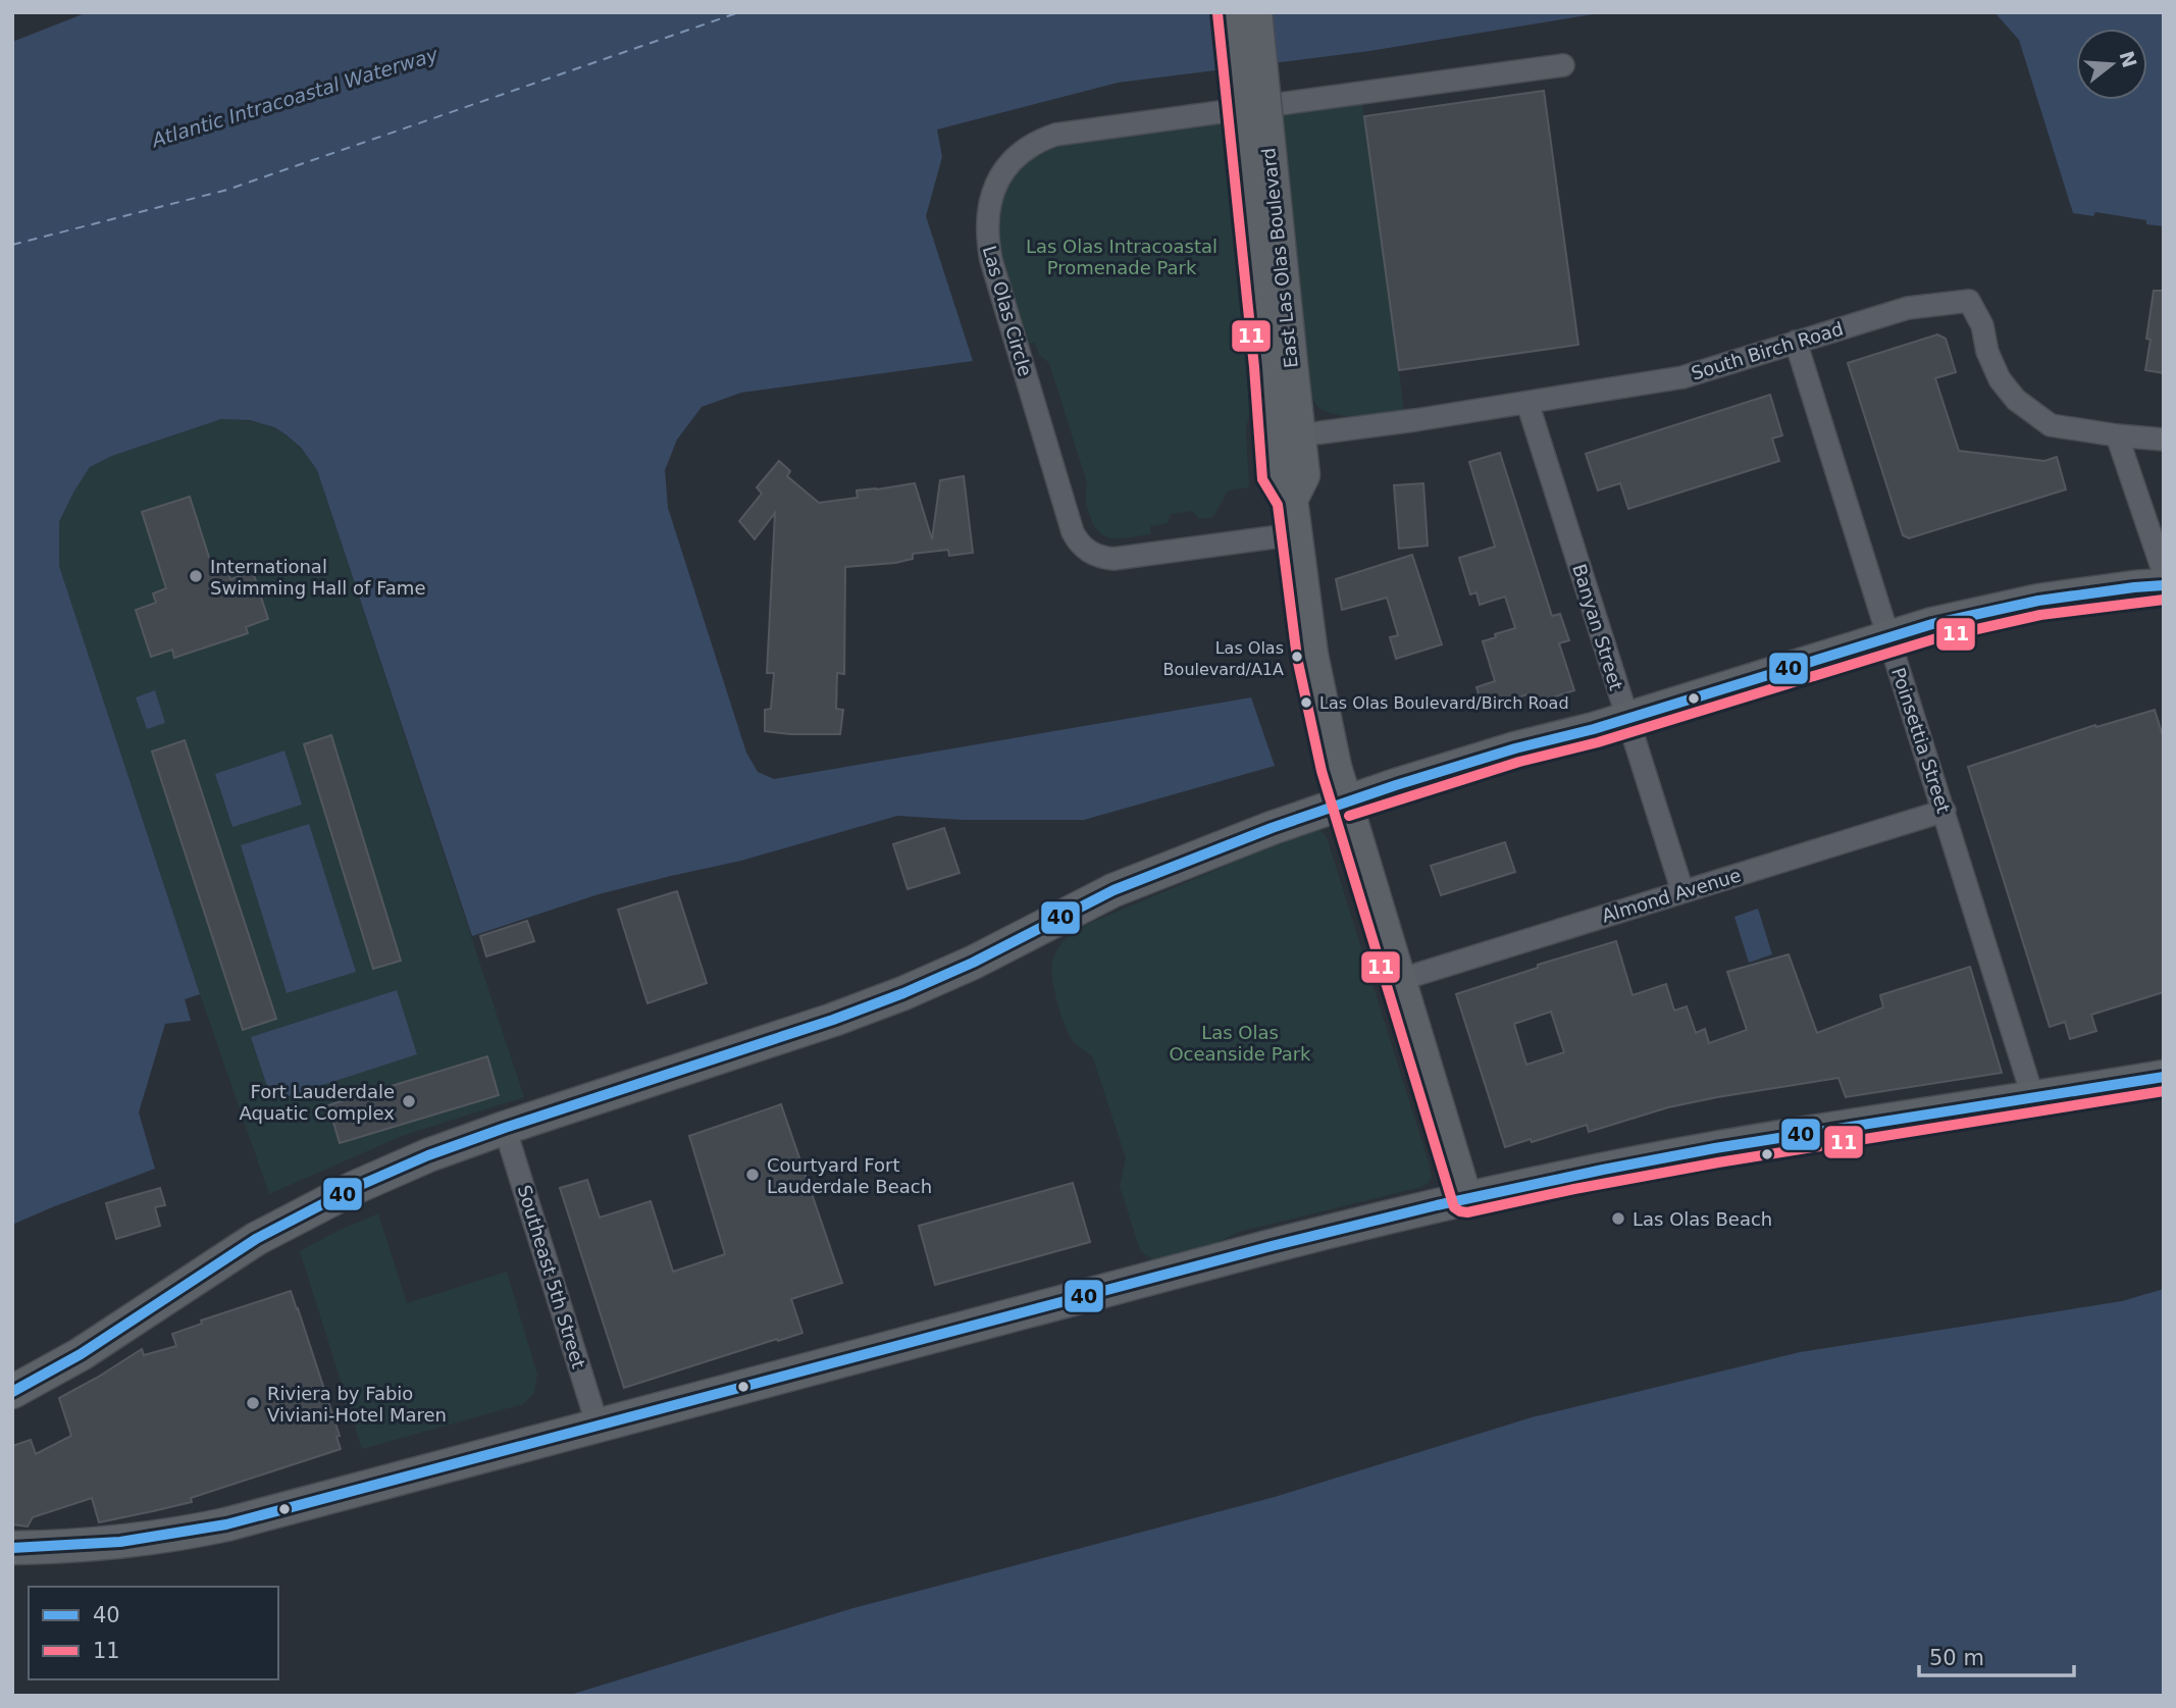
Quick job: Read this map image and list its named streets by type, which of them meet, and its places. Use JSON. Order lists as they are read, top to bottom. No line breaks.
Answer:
{"streets":{"main road":["East Las Olas Boulevard"],"street":["Las Olas Circle","South Birch Road","Banyan Street","Poinsettia Street","Almond Avenue","Southeast 5th Street"]},"crossings":[["East Las Olas Boulevard","Las Olas Circle"],["East Las Olas Boulevard","South Birch Road"],["East Las Olas Boulevard","Almond Avenue"],["South Birch Road","Banyan Street"],["South Birch Road","Poinsettia Street"],["Banyan Street","Almond Avenue"],["Poinsettia Street","Almond Avenue"]],"water":["Atlantic Intracoastal Waterway"],"parks":["Las Olas Intracoastal Promenade Park","Las Olas Oceanside Park"],"places":["International Swimming Hall of Fame","Las Olas Boulevard/A1A","Las Olas Boulevard/Birch Road","Fort Lauderdale Aquatic Complex","Courtyard Fort Lauderdale Beach","Las Olas Beach","Riviera by Fabio Viviani-Hotel Maren"],"lines":["transit line 11","transit line 40"],"legend":["40","11"],"scale_bar":"50 m","north":"right"}
